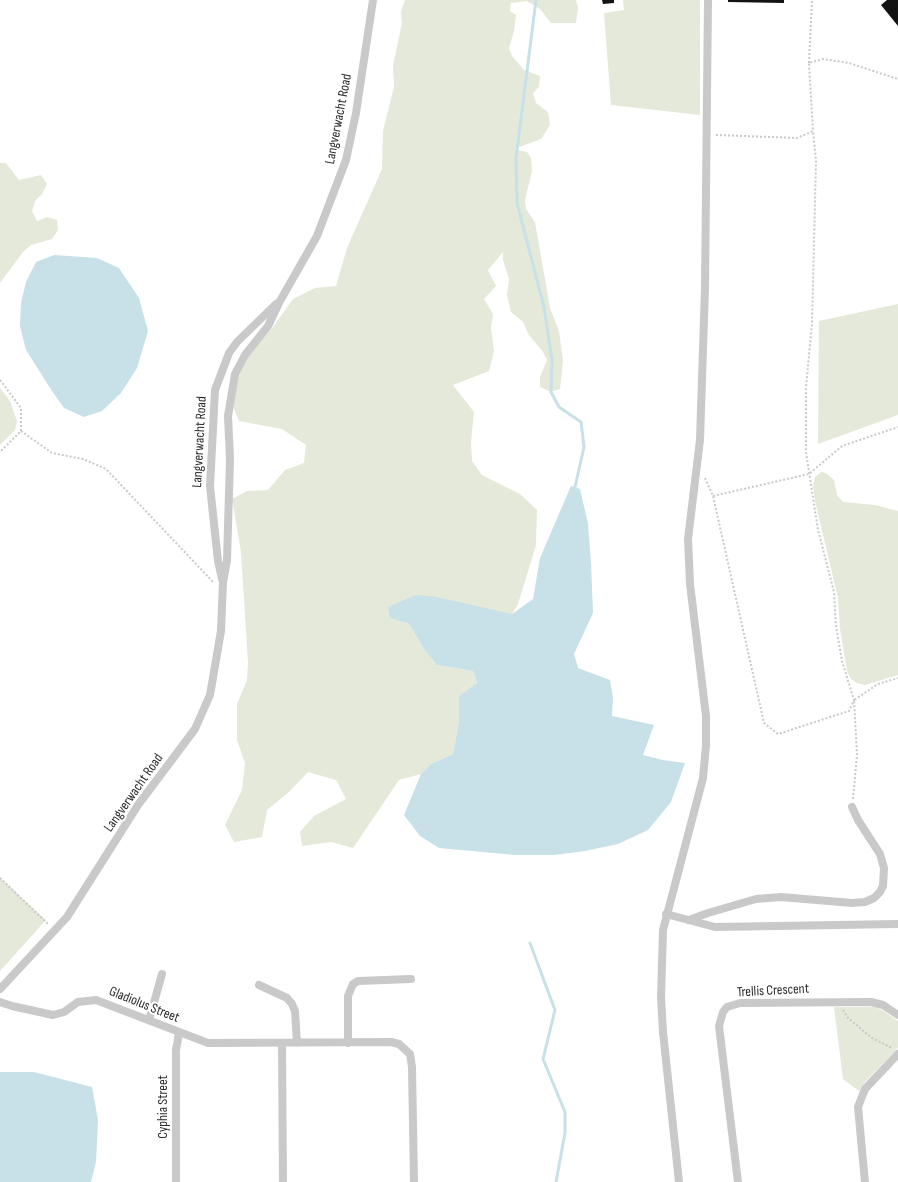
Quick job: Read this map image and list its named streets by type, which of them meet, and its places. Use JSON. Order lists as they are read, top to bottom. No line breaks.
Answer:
{"streets":{"street":["Langverwacht Road","Trellis Crescent","Gladiolus Street","Cyphia Street"]},"crossings":[["Gladiolus Street","Cyphia Street"]]}
